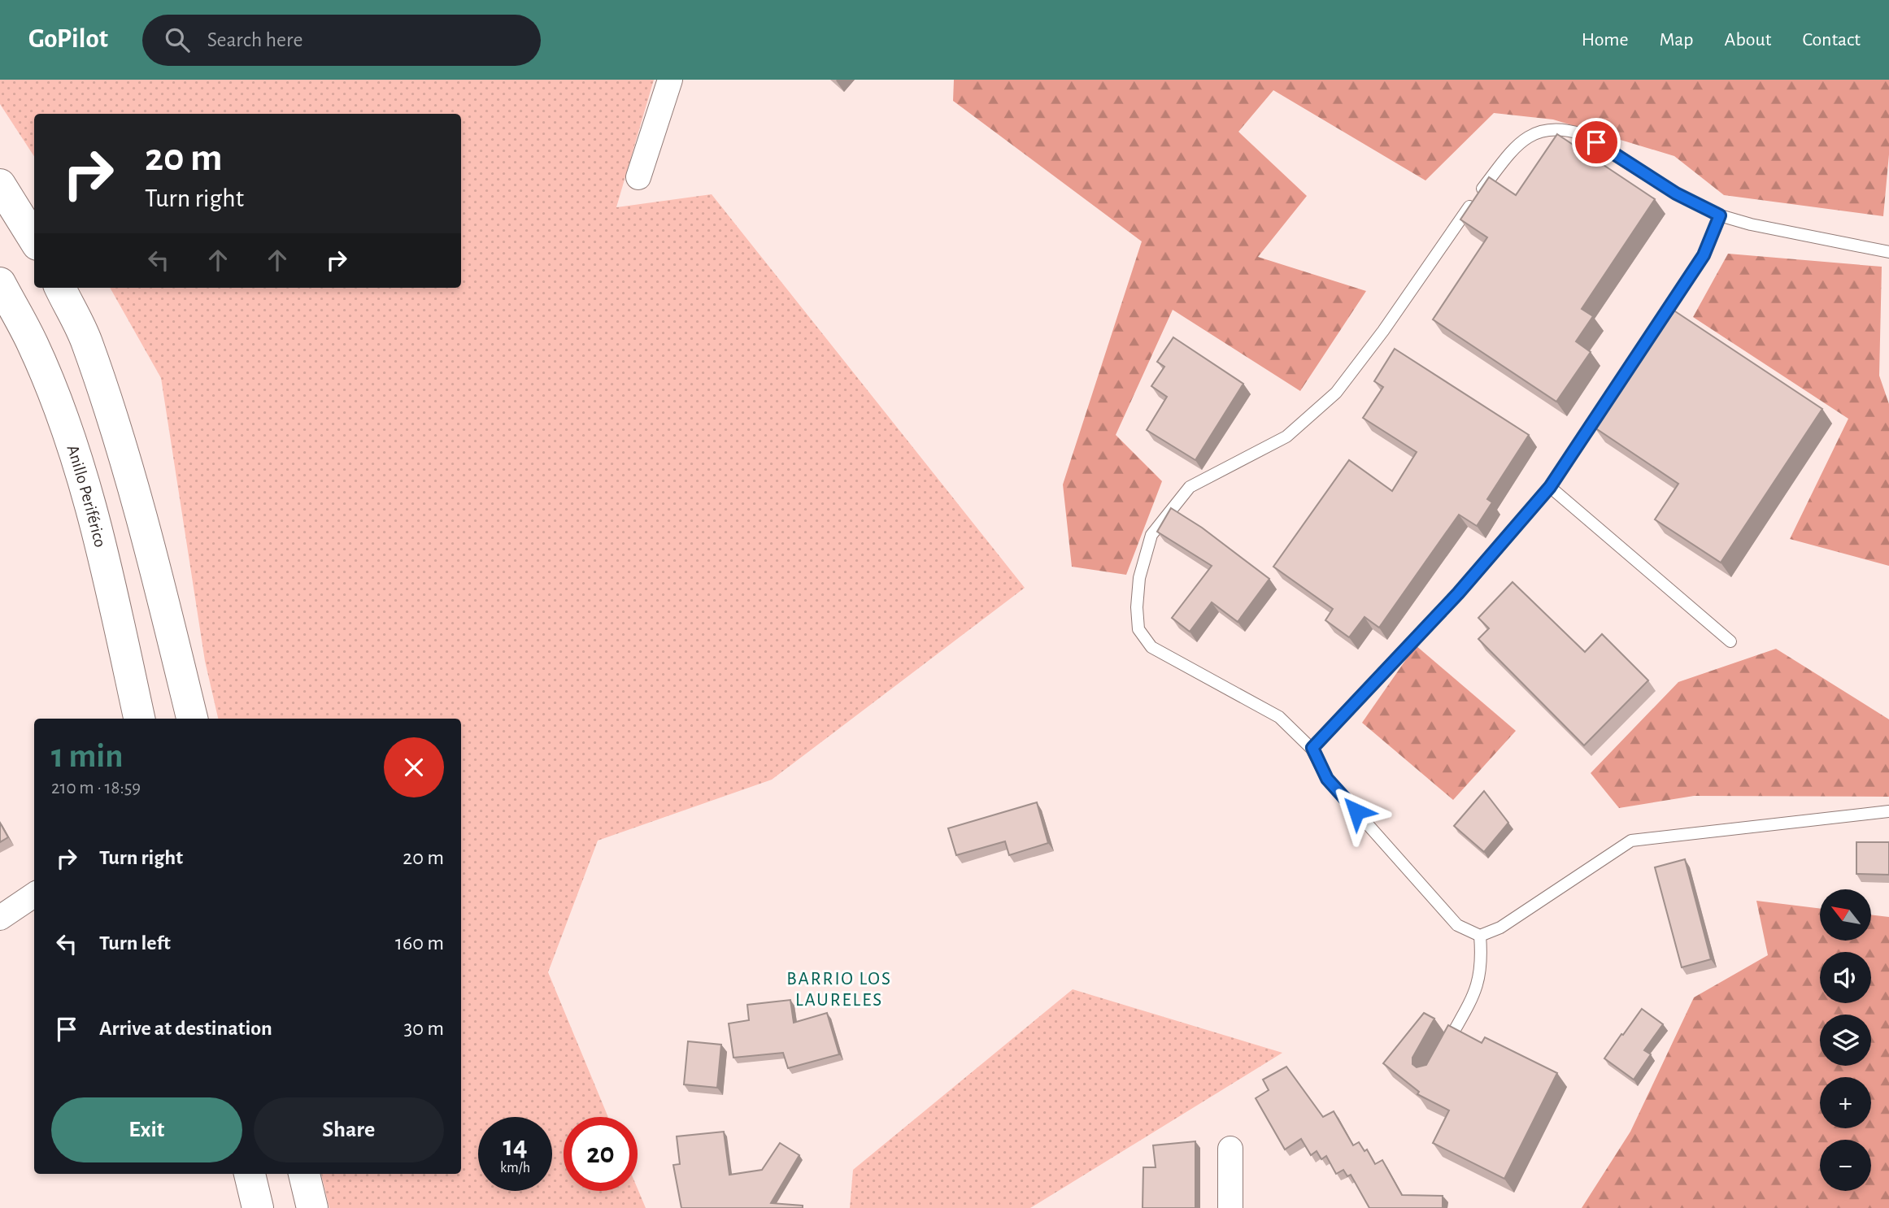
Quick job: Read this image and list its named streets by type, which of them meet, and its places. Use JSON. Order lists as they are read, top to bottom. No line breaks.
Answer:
{"streets":{"highway":["Anillo Periférico"]},"districts":["BARRIO LOS LAURELES"],"north":"top left","page":{"header":"GoPilot","search":"Search here","nav":["Home","Map","About","Contact"],"turn":["20 m","Turn right"],"heading":["1 min","210 m · 18:59"],"list":[{"name":"Turn right","value":"20 m"},{"name":"Turn left","value":"160 m"},{"name":"Arrive at destination","value":"30 m"}],"map_buttons":["+","−"],"buttons":["Exit","Share"],"speed":"14 km/h","limit":"20"}}
